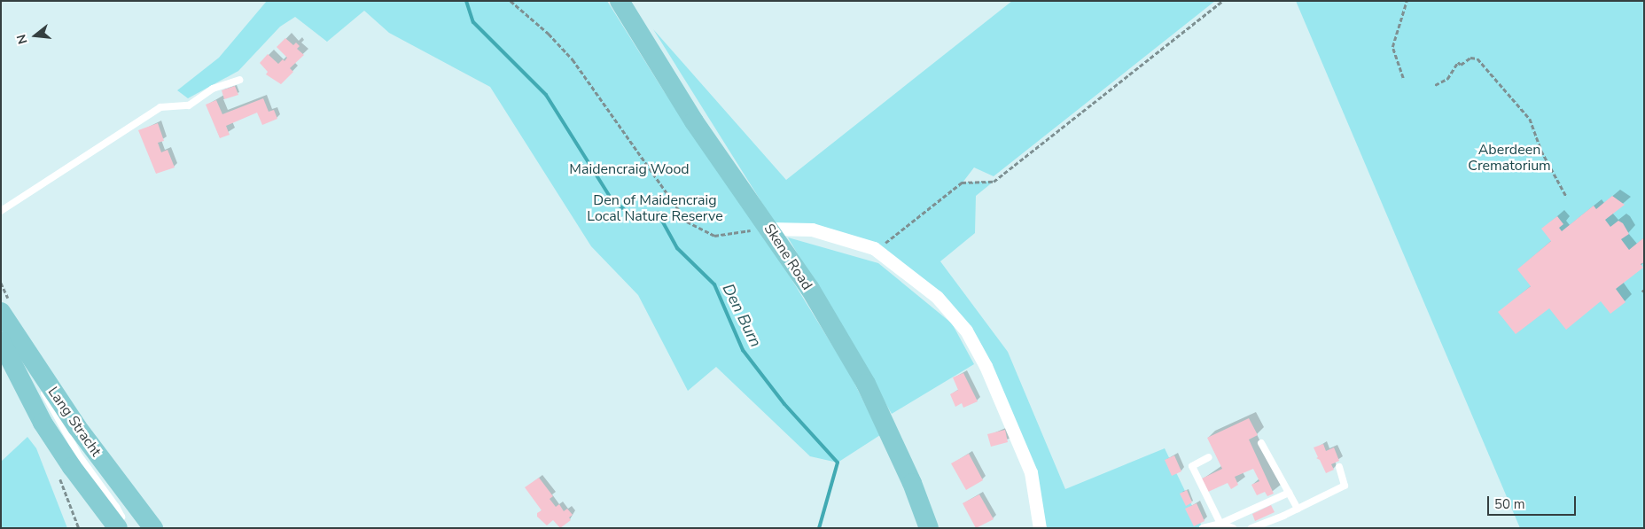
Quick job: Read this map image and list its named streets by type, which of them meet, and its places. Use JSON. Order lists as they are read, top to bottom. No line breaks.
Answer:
{"streets":{"main road":["Skene Road","Lang Stracht"]},"water":["Den Burn"],"parks":["Aberdeen Crematorium","Maidencraig Wood","Den of Maidencraig Local Nature Reserve"],"scale_bar":"50 m","north":"left"}
